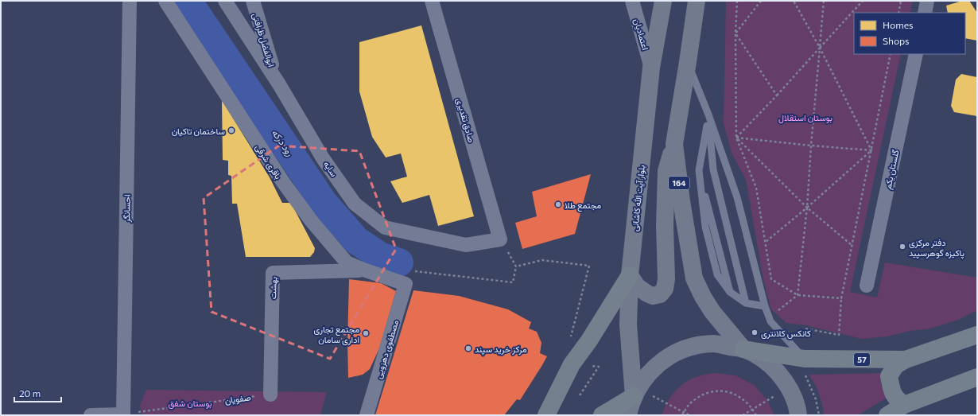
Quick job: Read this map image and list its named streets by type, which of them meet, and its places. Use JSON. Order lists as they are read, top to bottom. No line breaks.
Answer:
{"streets":{"highway":["57"],"main road":["164","بلوار آیت الله کاشانی"],"street":["اعتمادیان","ابوالفضل ظرافتی","صادق تقدیری","باقری شرقی","سایه","گلستان یکم","احسانگر","بهشت","مصطفوی دهزویی"],"path":["صفویان"]},"crossings":[["اعتمادیان","بلوار آیت الله کاشانی"],["ابوالفضل ظرافتی","سایه"],["صادق تقدیری","سایه"],["باقری شرقی","بهشت"],["باقری شرقی","مصطفوی دهزویی"],["164","57"],["احسانگر","صفویان"],["بهشت","صفویان"]],"water":["رود درکه"],"parks":["بوستان استقلال","بوستان شفق"],"places":["ساختمان تاکیان","مجتمع طلا","دفتر مرکزی پاکیزه گوهرسپید","کانکس کلانتری","مجتمع تجاری اداری سامان","مرکز خرید سپند"],"legend":["Homes","Shops"],"scale_bar":"20 m"}
